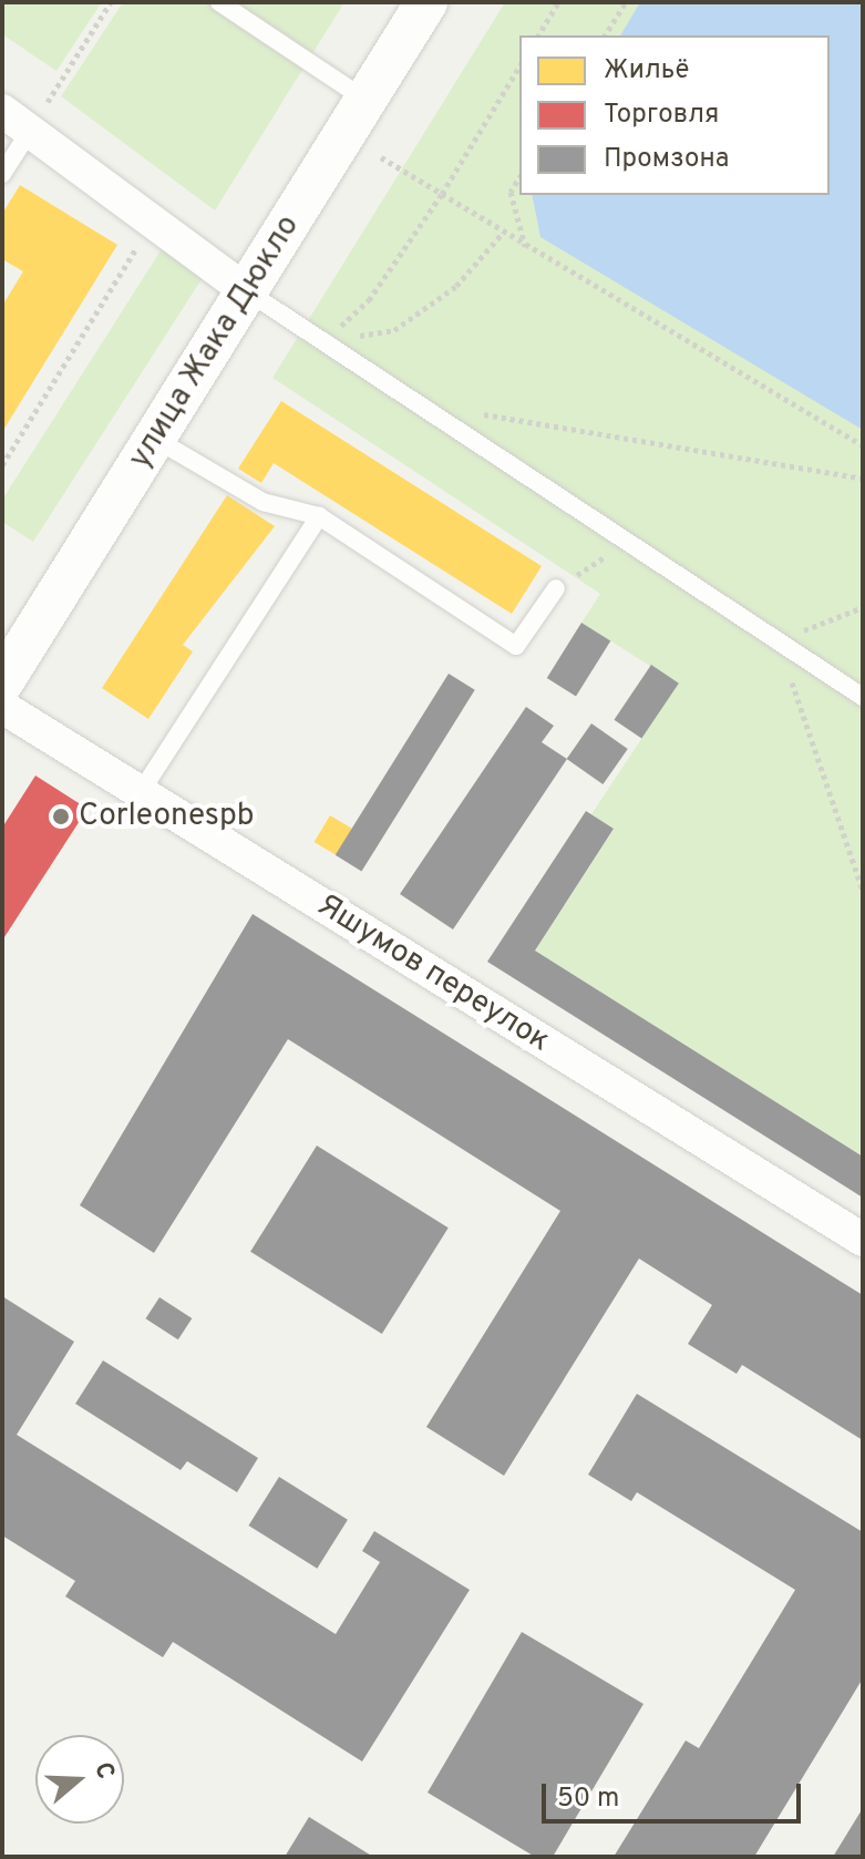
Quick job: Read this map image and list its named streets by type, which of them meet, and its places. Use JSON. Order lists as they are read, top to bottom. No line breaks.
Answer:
{"streets":{"street":["улица Жака Дюкло","Яшумов переулок"]},"places":["Corleonespb"],"legend":["Жильё","Торговля","Промзона"],"scale_bar":"50 m","north":"right"}
